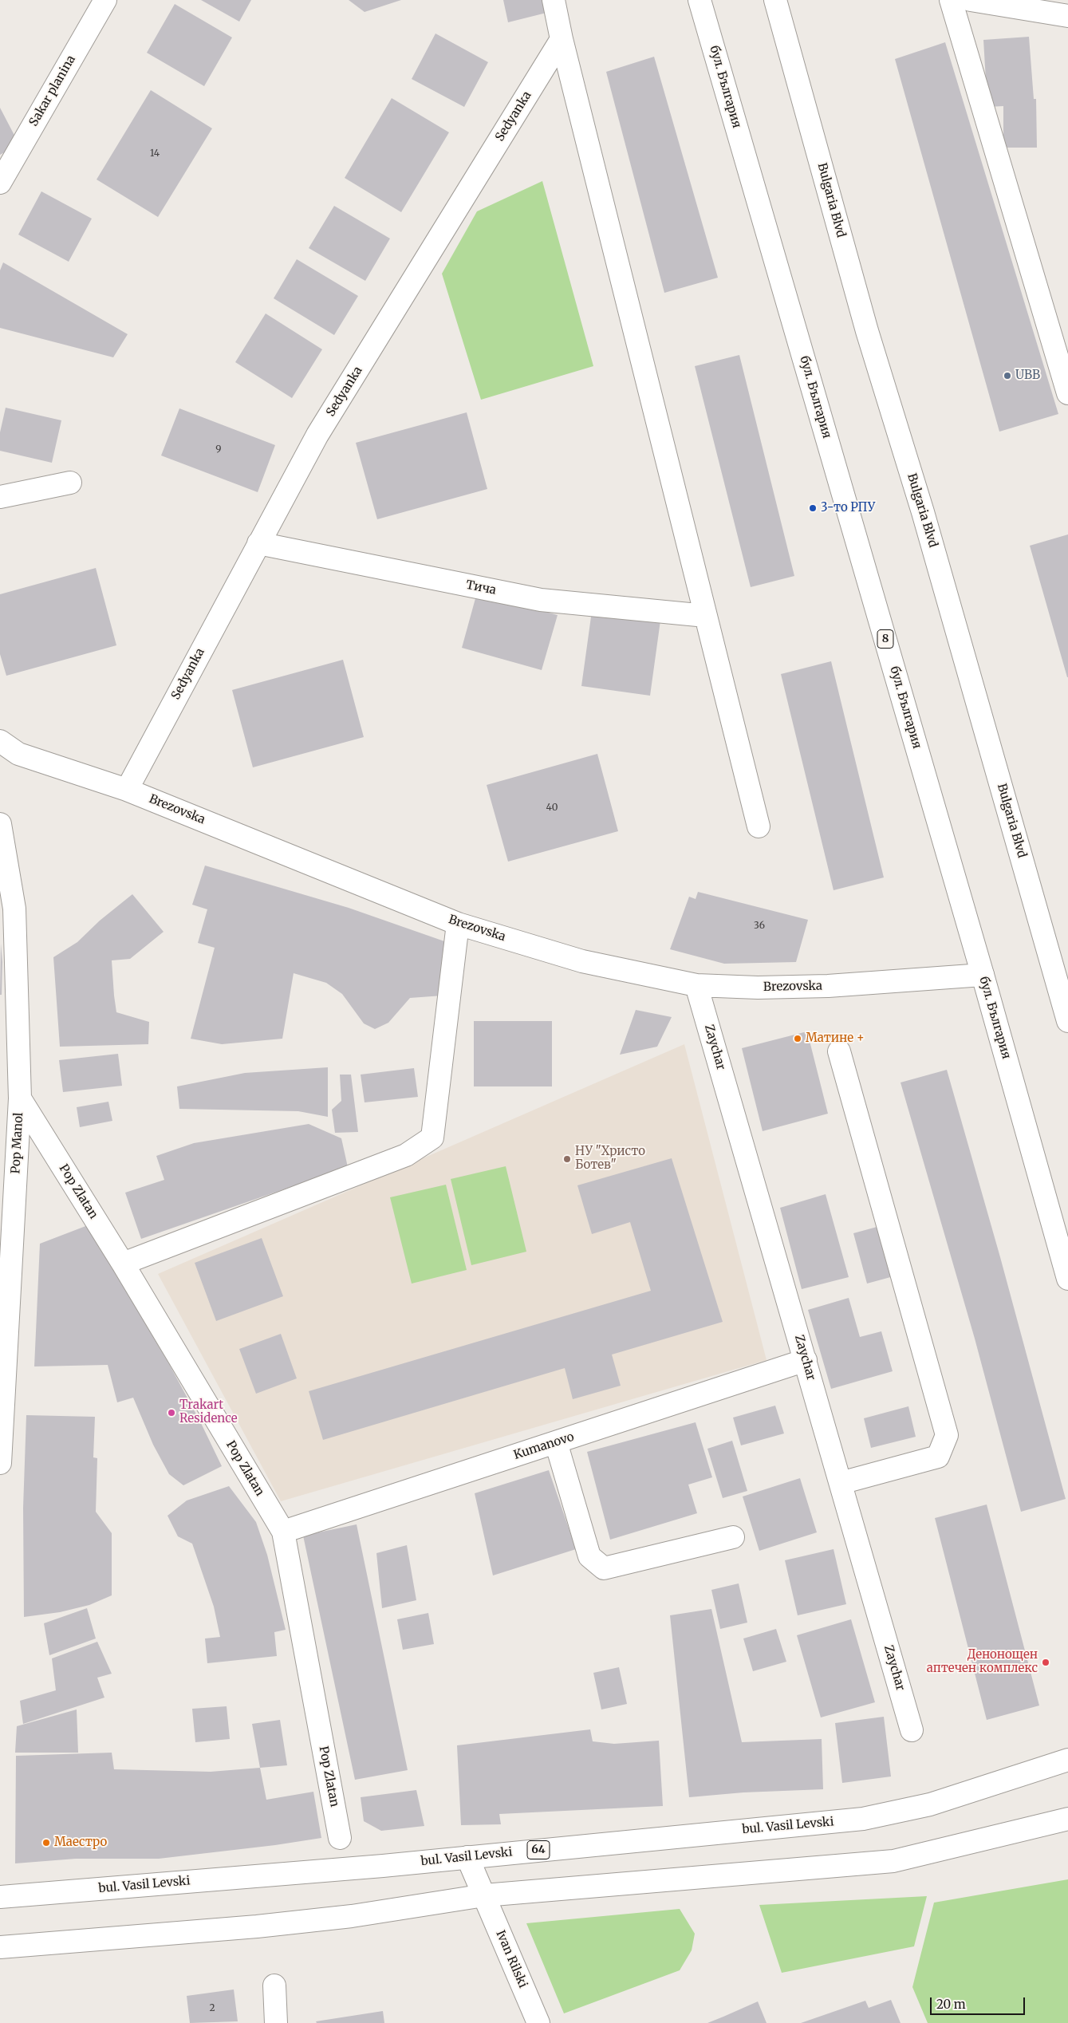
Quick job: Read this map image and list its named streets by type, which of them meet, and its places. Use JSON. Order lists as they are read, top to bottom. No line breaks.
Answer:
{"streets":{"street":["бул. България","Sakar planina","Sedyanka","Bulgaria Blvd","Тича","8","Brezovska","Zaychar","Pop Manol","Pop Zlatan","Kumanovo","bul. Vasil Levski","64","Ivan Rilski"]},"crossings":[["бул. България","Brezovska"],["Sedyanka","Тича"],["Sedyanka","Brezovska"],["Brezovska","Zaychar"],["Zaychar","Kumanovo"],["Pop Manol","Pop Zlatan"],["Pop Zlatan","Kumanovo"],["bul. Vasil Levski","Ivan Rilski"]],"places":["UBB","3-то РПУ","Матине +","НУ \"Христо Ботев\"","Trakart Residence","Денонощен аптечен комплекс","Маестро"],"house_numbers":["14","9","40","36","2"],"scale_bar":"20 m"}
